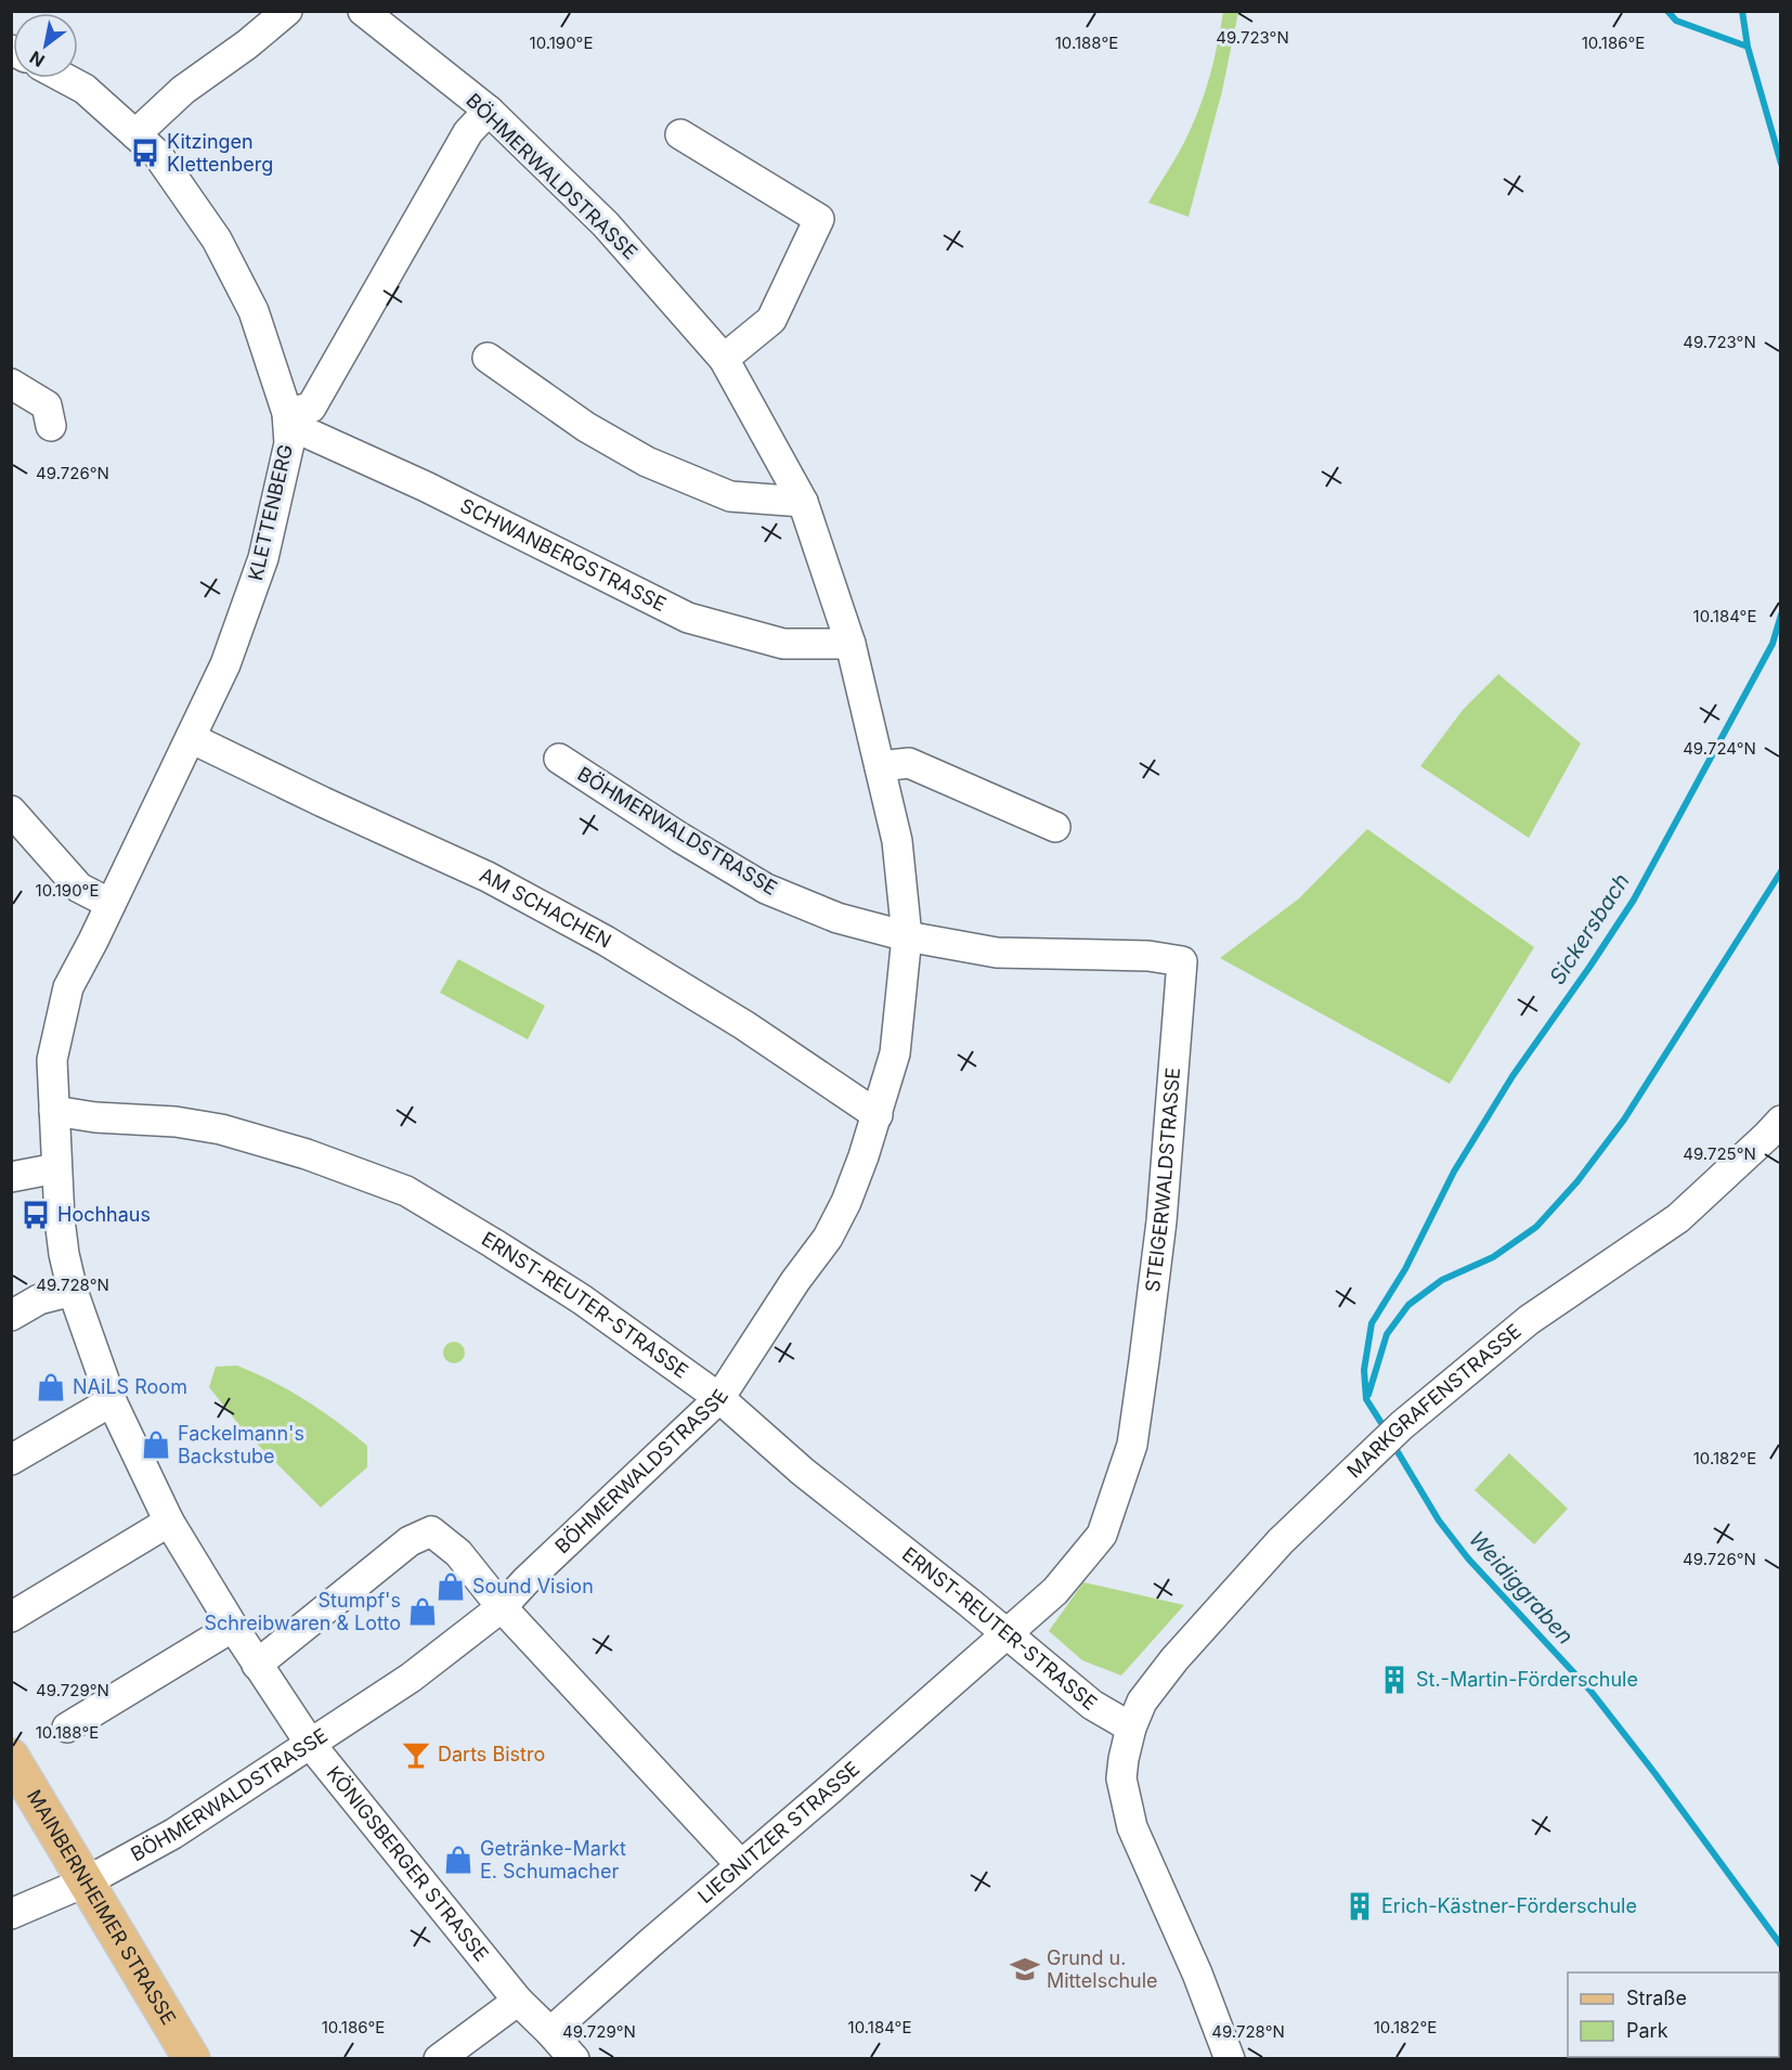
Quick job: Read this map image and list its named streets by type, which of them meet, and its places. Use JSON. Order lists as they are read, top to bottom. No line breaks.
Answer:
{"streets":{"main road":["MAINBERNHEIMER STRASSE"],"street":["BÖHMERWALDSTRASSE","KLETTENBERG","SCHWANBERGSTRASSE","AM SCHACHEN","STEIGERWALDSTRASSE","ERNST-REUTER-STRASSE","MARKGRAFENSTRASSE","LIEGNITZER STRASSE","KÖNIGSBERGER STRASSE"]},"crossings":[["BÖHMERWALDSTRASSE","SCHWANBERGSTRASSE"],["BÖHMERWALDSTRASSE","AM SCHACHEN"],["BÖHMERWALDSTRASSE","STEIGERWALDSTRASSE"],["BÖHMERWALDSTRASSE","ERNST-REUTER-STRASSE"],["BÖHMERWALDSTRASSE","KÖNIGSBERGER STRASSE"],["BÖHMERWALDSTRASSE","MAINBERNHEIMER STRASSE"],["KLETTENBERG","SCHWANBERGSTRASSE"],["KLETTENBERG","AM SCHACHEN"],["KLETTENBERG","ERNST-REUTER-STRASSE"],["KLETTENBERG","KÖNIGSBERGER STRASSE"],["STEIGERWALDSTRASSE","ERNST-REUTER-STRASSE"],["STEIGERWALDSTRASSE","LIEGNITZER STRASSE"],["ERNST-REUTER-STRASSE","MARKGRAFENSTRASSE"],["ERNST-REUTER-STRASSE","LIEGNITZER STRASSE"],["ERNST-REUTER-STRASSE","KÖNIGSBERGER STRASSE"],["LIEGNITZER STRASSE","KÖNIGSBERGER STRASSE"]],"water":["Sickersbach","Weidiggraben"],"places":{"bus stop":["Kitzingen Klettenberg","Hochhaus"],"shop":["NAiLS Room","Fackelmann's Backstube","Sound Vision","Stumpf's Schreibwaren & Lotto","Getränke-Markt E. Schumacher"],"building":["St.-Martin-Förderschule","Erich-Kästner-Förderschule"],"bar":["Darts Bistro"],"school or university":["Grund u. Mittelschule"]},"legend":["Straße","Park"],"north":"bottom left","coordinates":["49.723°N","10.190°E","10.188°E","10.186°E","49.726°N","10.184°E","49.724°N","49.725°N","49.728°N","10.182°E","49.729°N"]}
